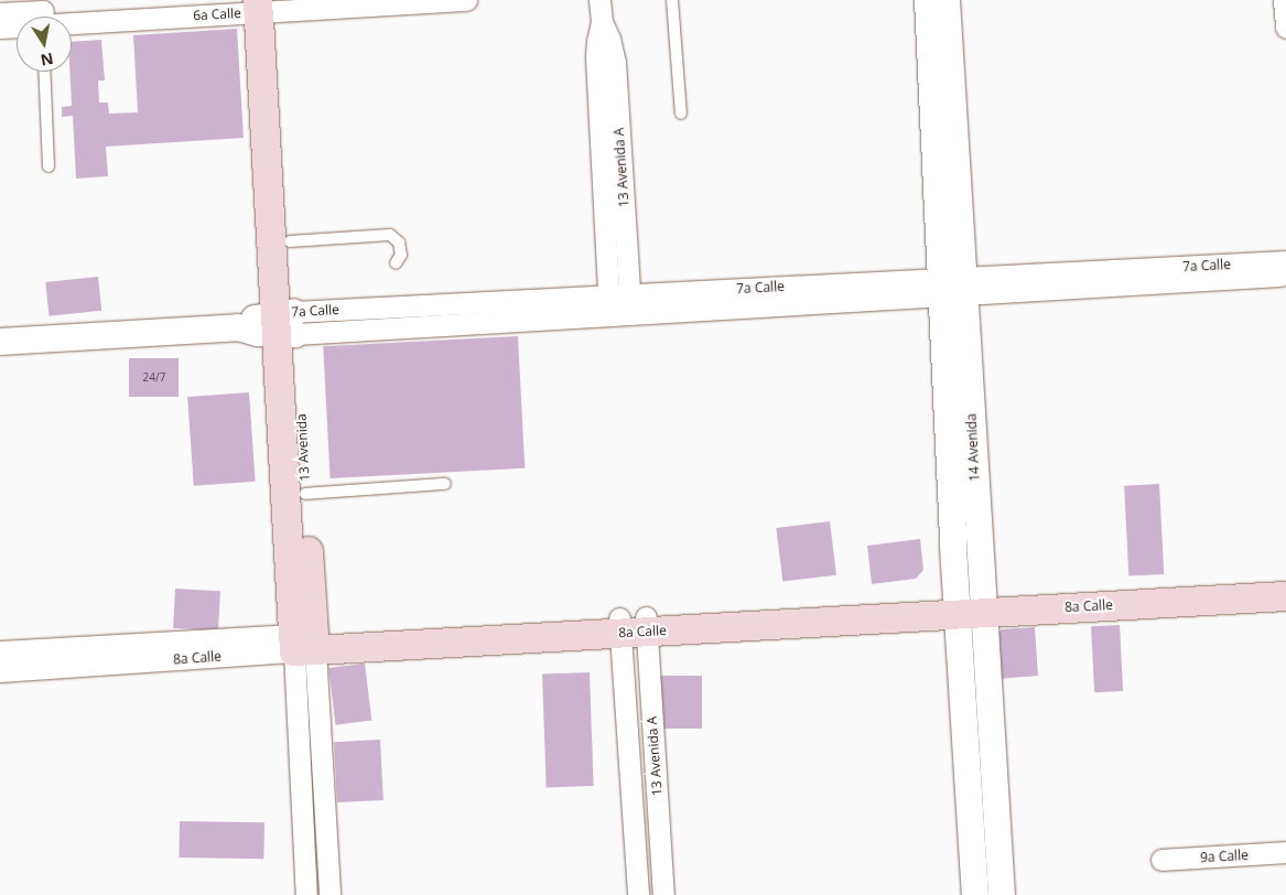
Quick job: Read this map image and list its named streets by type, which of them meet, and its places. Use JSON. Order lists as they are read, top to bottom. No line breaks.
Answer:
{"streets":{"main road":["13 Avenida","8a Calle"],"street":["6a Calle","13 Avenida A","7a Calle","14 Avenida","9a Calle"]},"crossings":[["6a Calle","13 Avenida"],["13 Avenida A","7a Calle"],["13 Avenida A","8a Calle"],["7a Calle","13 Avenida"],["7a Calle","14 Avenida"],["13 Avenida","8a Calle"],["14 Avenida","8a Calle"]],"house_numbers":["24/7"],"north":"bottom"}
